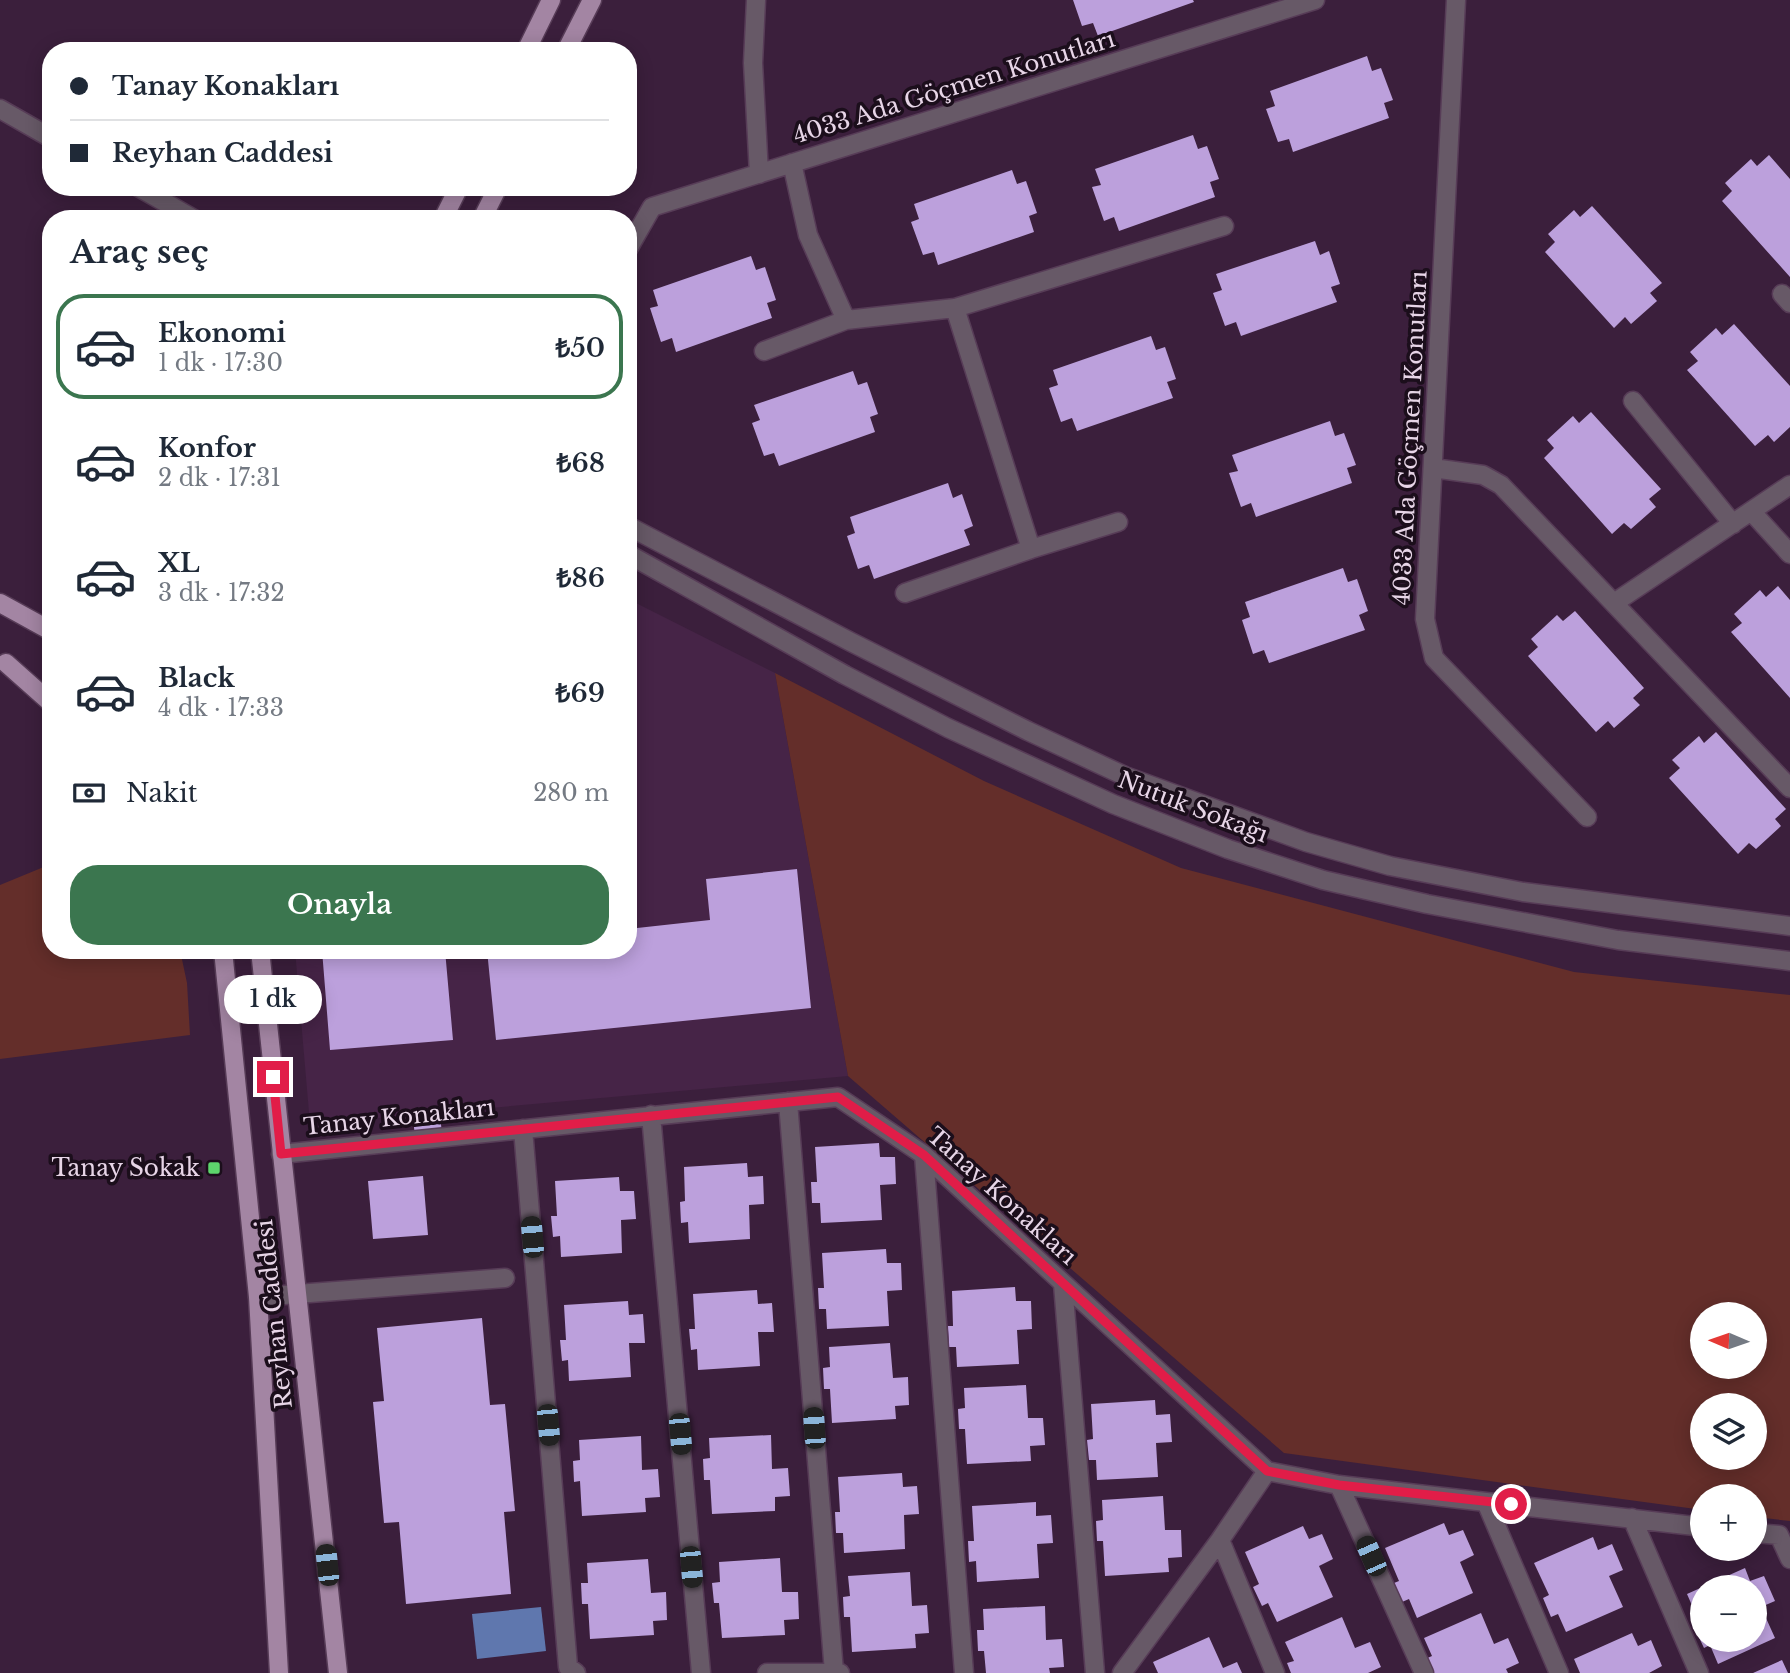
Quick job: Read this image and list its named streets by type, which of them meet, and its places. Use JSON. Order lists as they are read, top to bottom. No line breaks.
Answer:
{"streets":{"main road":["Reyhan Caddesi"],"street":["4033 Ada Göçmen Konutları","Nutuk Sokağı","Tanay Konakları"]},"crossings":[["Tanay Konakları","Reyhan Caddesi"]],"places":{"transit":["Tanay Sokak"]},"north":"left","page":{"banner":["Tanay Konakları","Reyhan Caddesi"],"heading":"Araç seç","list":[{"name":"Ekonomi","note":"1 dk · 17:30","value":"₺50"},{"name":"Konfor","note":"2 dk · 17:31","value":"₺68"},{"name":"XL","note":"3 dk · 17:32","value":"₺86"},{"name":"Black","note":"4 dk · 17:33","value":"₺69"}],"pay":["Nakit","280 m"],"buttons":"Onayla","bubble":"1 dk","map_buttons":["+","−"]}}
